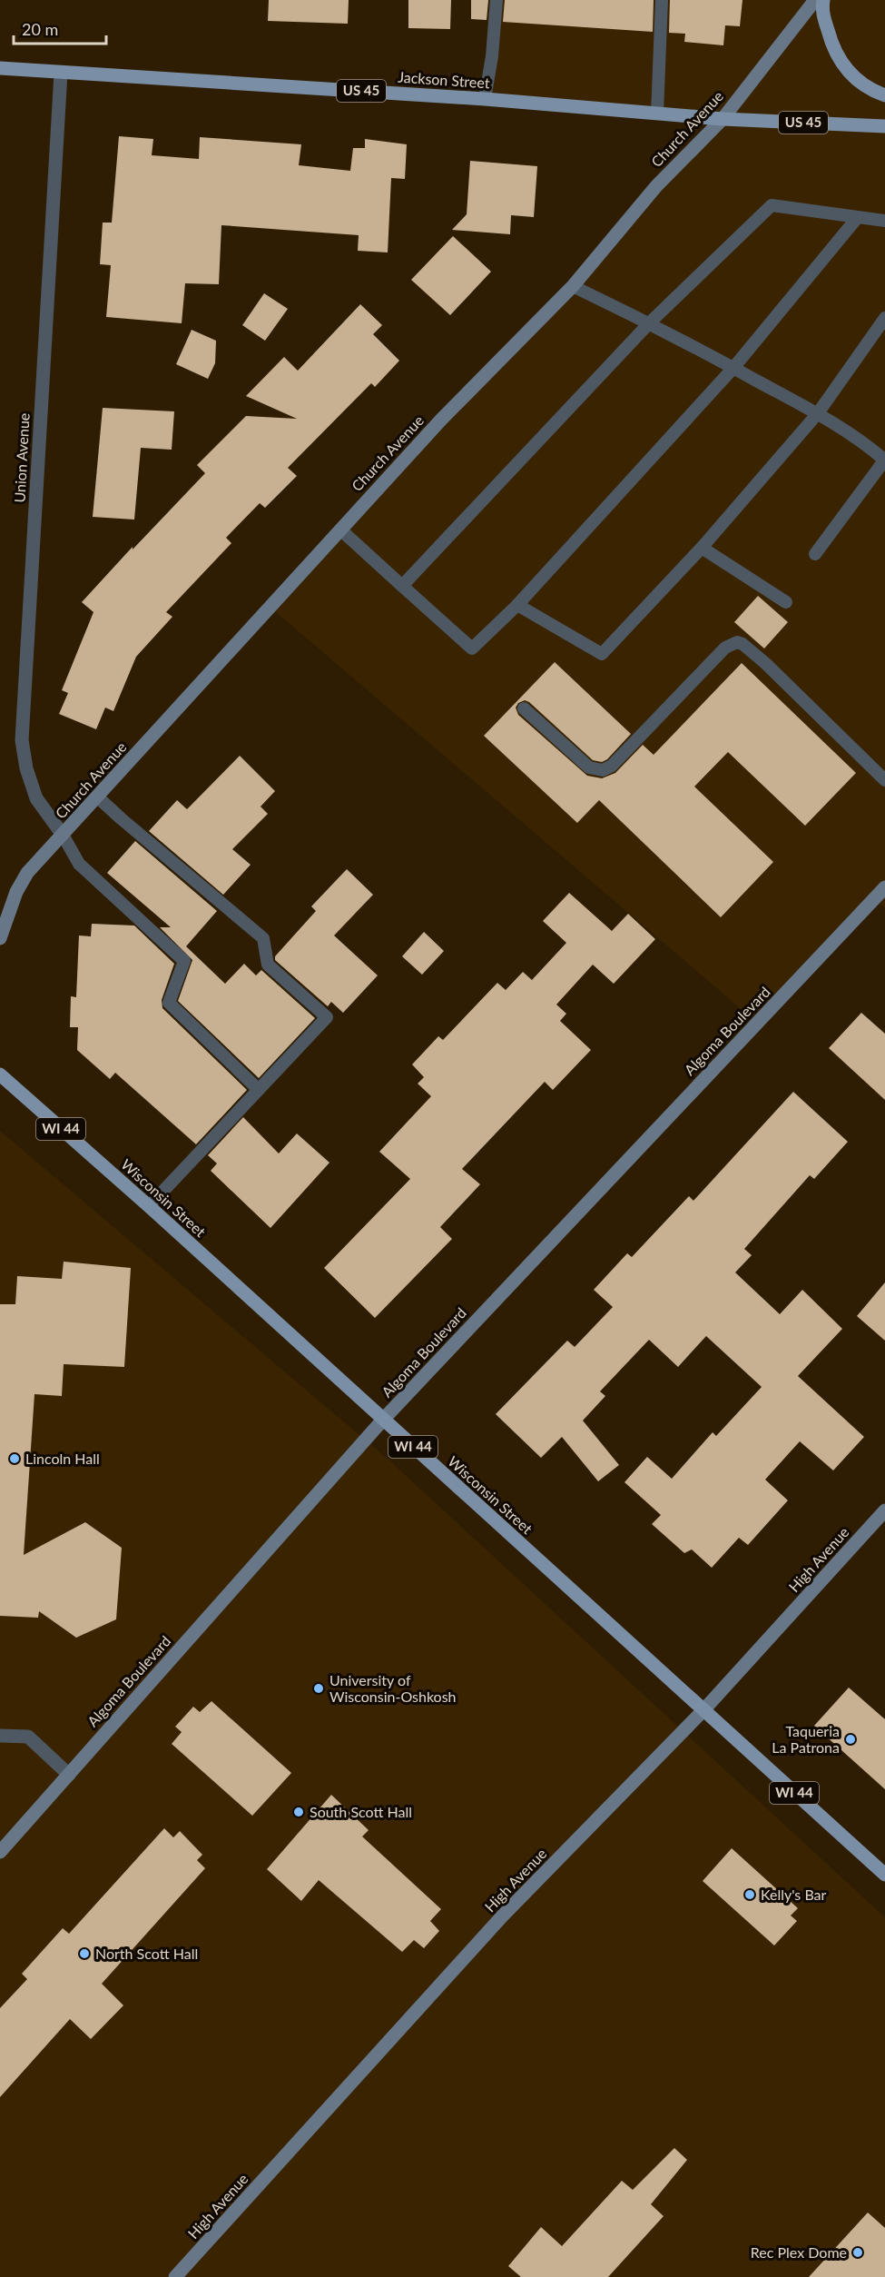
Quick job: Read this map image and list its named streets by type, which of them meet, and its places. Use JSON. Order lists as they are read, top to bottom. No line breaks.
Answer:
{"streets":{"main road":["Jackson Street","US 45","Church Avenue","Algoma Boulevard","WI 44","Wisconsin Street","High Avenue"],"street":["Union Avenue"]},"crossings":[["Jackson Street","Church Avenue"],["Jackson Street","Union Avenue"],["Church Avenue","Union Avenue"],["Algoma Boulevard","Wisconsin Street"],["Wisconsin Street","High Avenue"]],"places":["Lincoln Hall","University of Wisconsin-Oshkosh","Taqueria La Patrona","South Scott Hall","Kelly's Bar","North Scott Hall","Rec Plex Dome"],"scale_bar":"20 m"}
